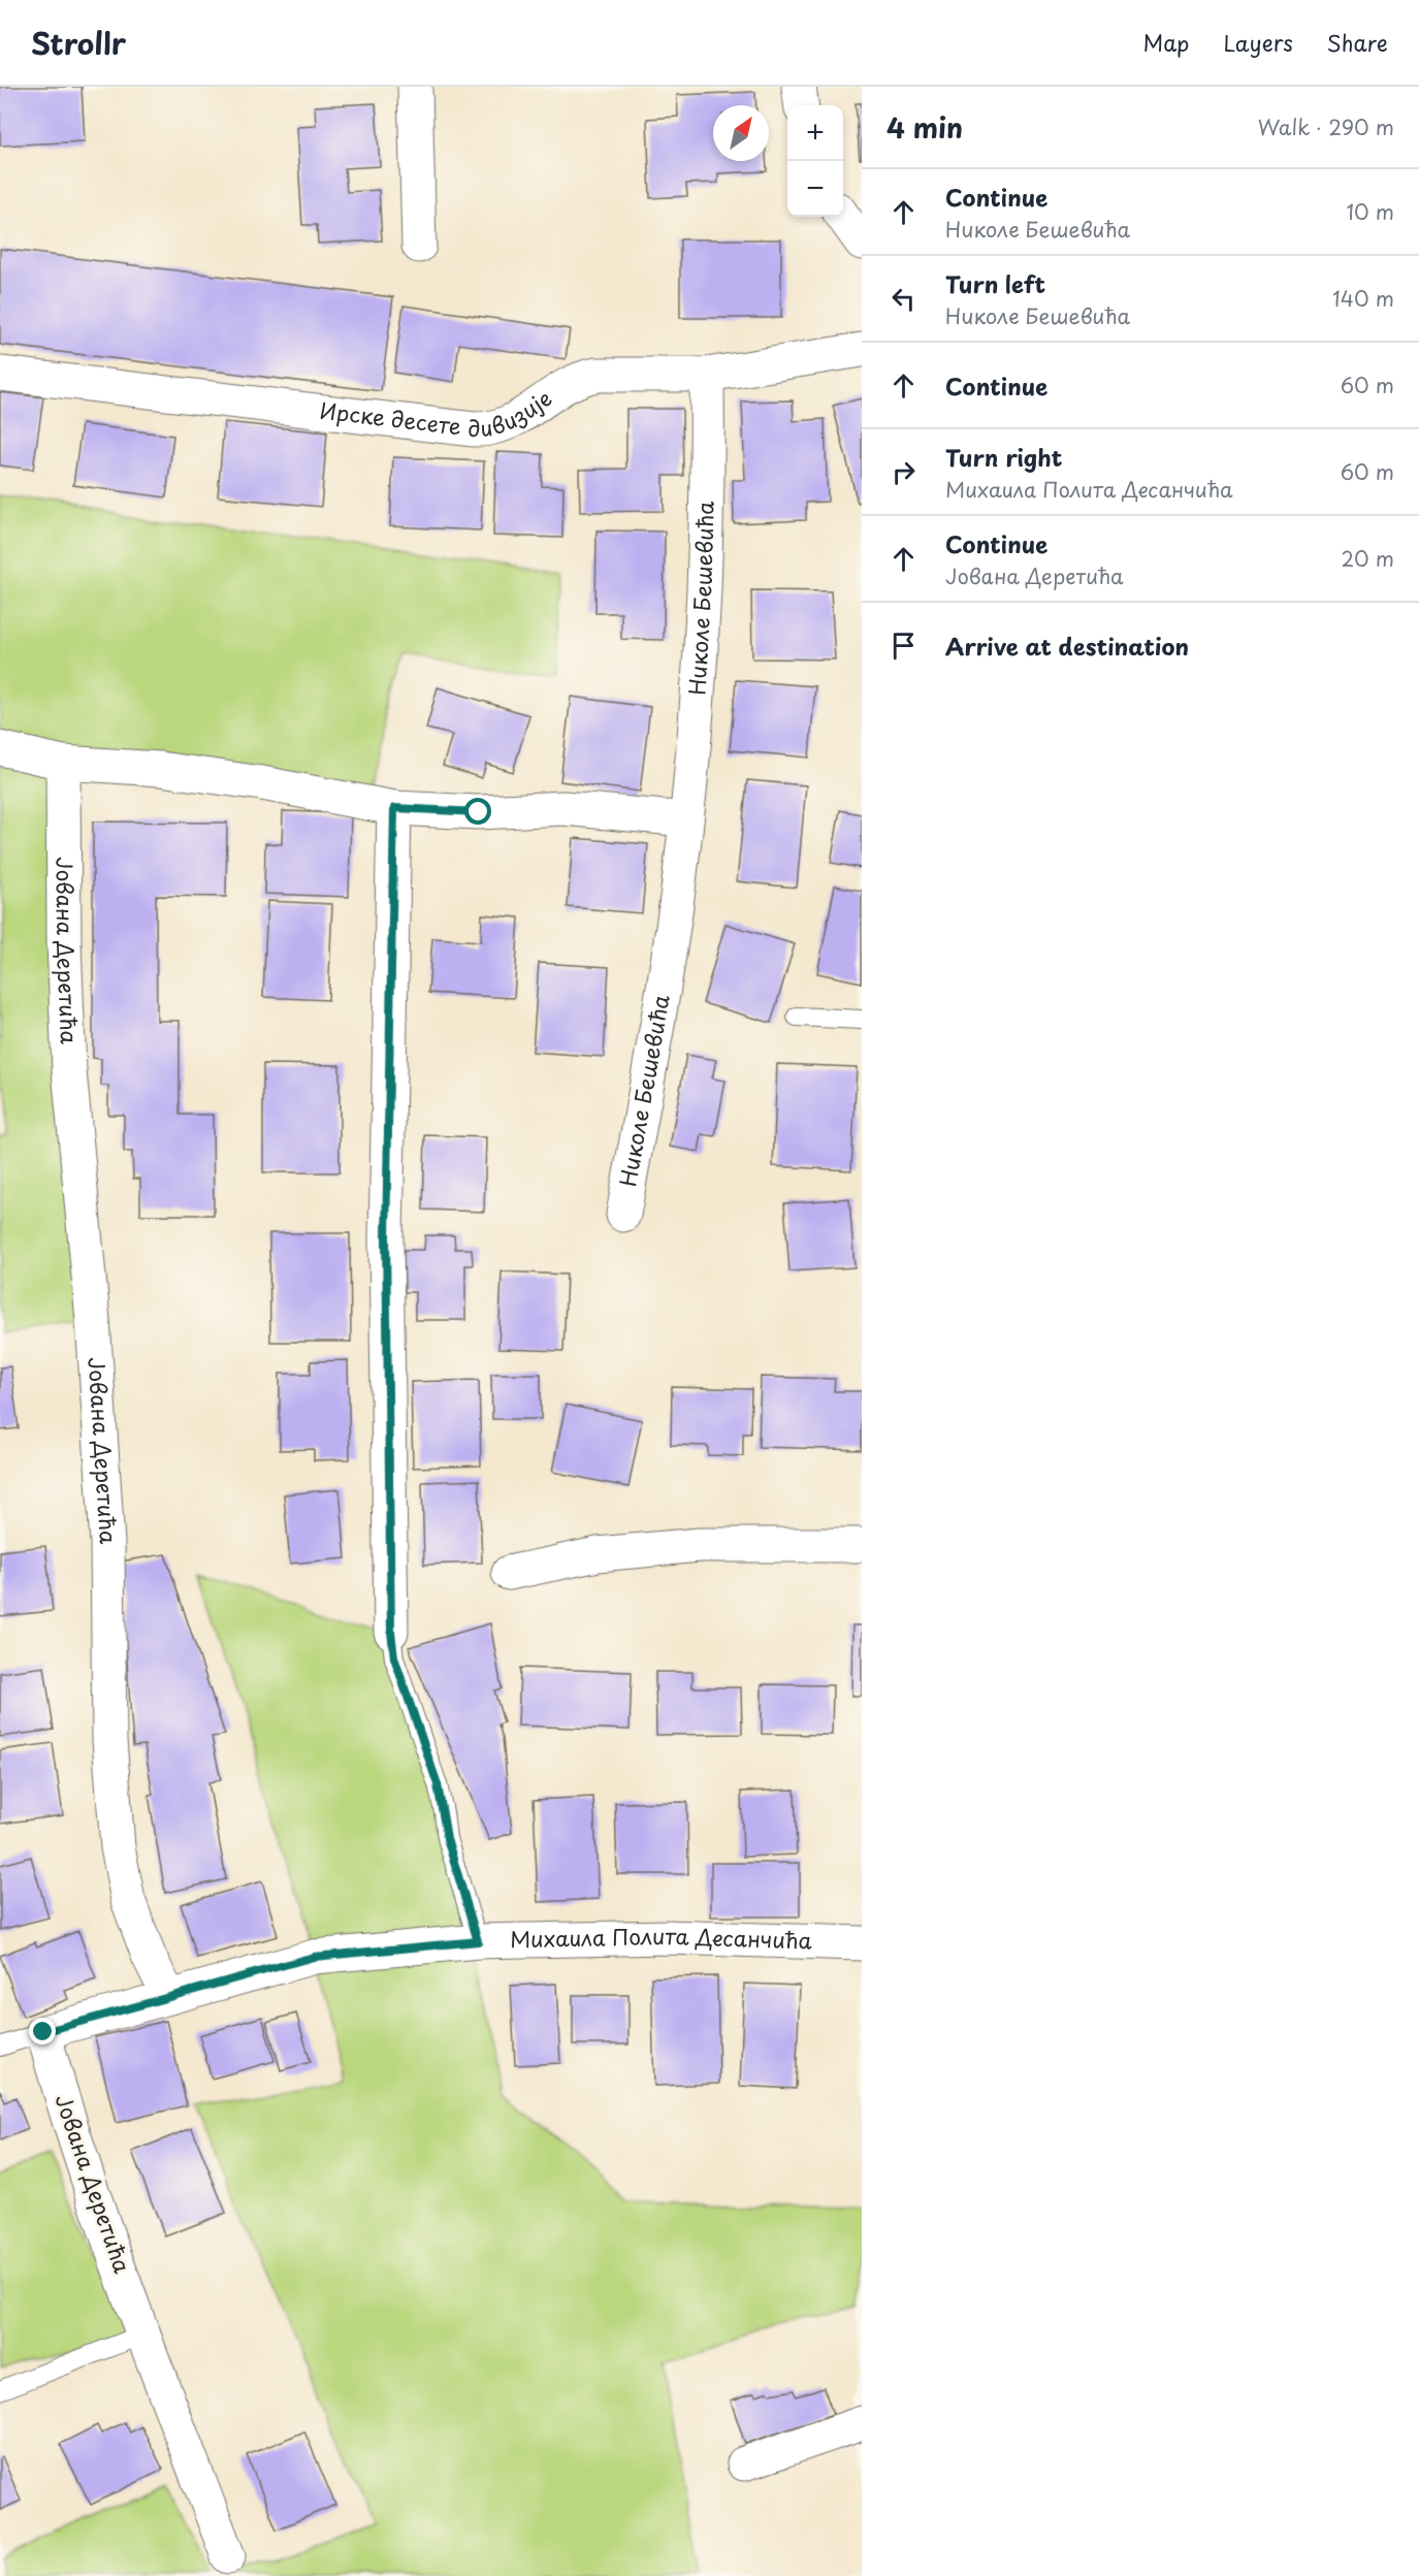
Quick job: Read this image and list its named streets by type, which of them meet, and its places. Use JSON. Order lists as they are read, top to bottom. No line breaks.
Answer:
{"streets":{"street":["Ирске десете дивизије","Николе Бешевића","Јована Деретића","Михаила Полита Десанчића"]},"crossings":[["Ирске десете дивизије","Николе Бешевића"],["Јована Деретића","Михаила Полита Десанчића"]],"north":"top right","page":{"header":"Strollr","nav":["Map","Layers","Share"],"heading":["4 min","Walk · 290 m"],"map_buttons":["+","−"],"list":[["Continue","Николе Бешевића","10 m"],["Turn left","Николе Бешевића","140 m"],["Continue","60 m"],["Turn right","Михаила Полита Десанчића","60 m"],["Continue","Јована Деретића","20 m"],"Arrive at destination"]}}
